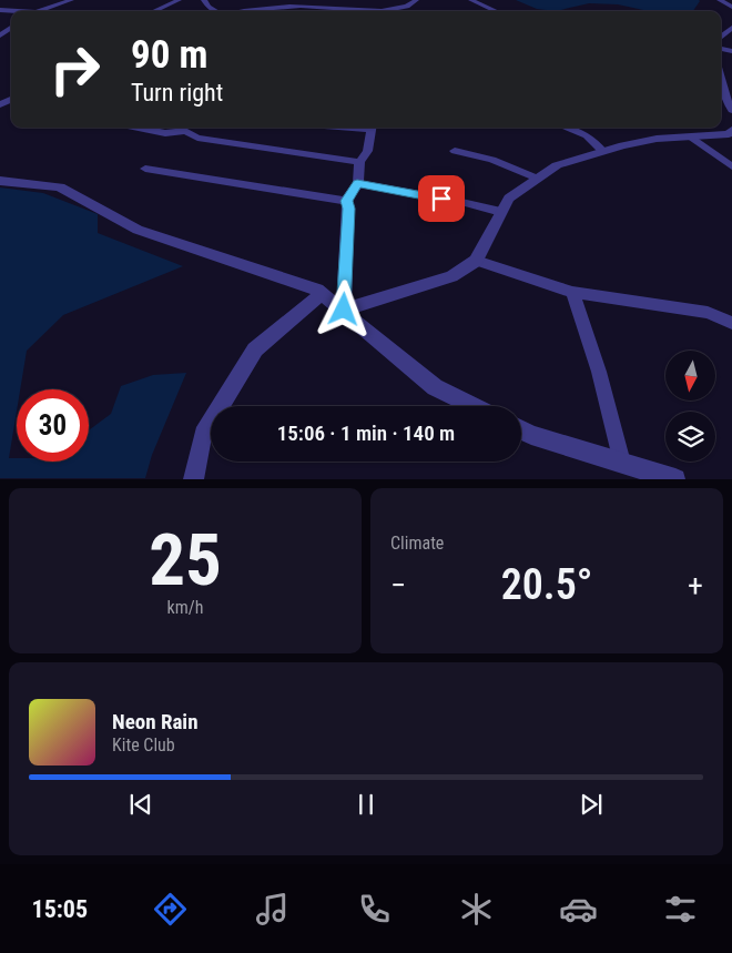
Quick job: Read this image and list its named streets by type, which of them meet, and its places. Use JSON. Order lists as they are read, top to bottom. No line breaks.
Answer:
{"north":"bottom","page":{"turn":["90 m","Turn right"],"limit":"30","trip":"15:06 · 1 min · 140 m","tile":[["25","km/h"],"Climate"],"heat":["−","20.5°","+"],"song":["Neon Rain","Kite Club"],"tabs":"15:05"}}
